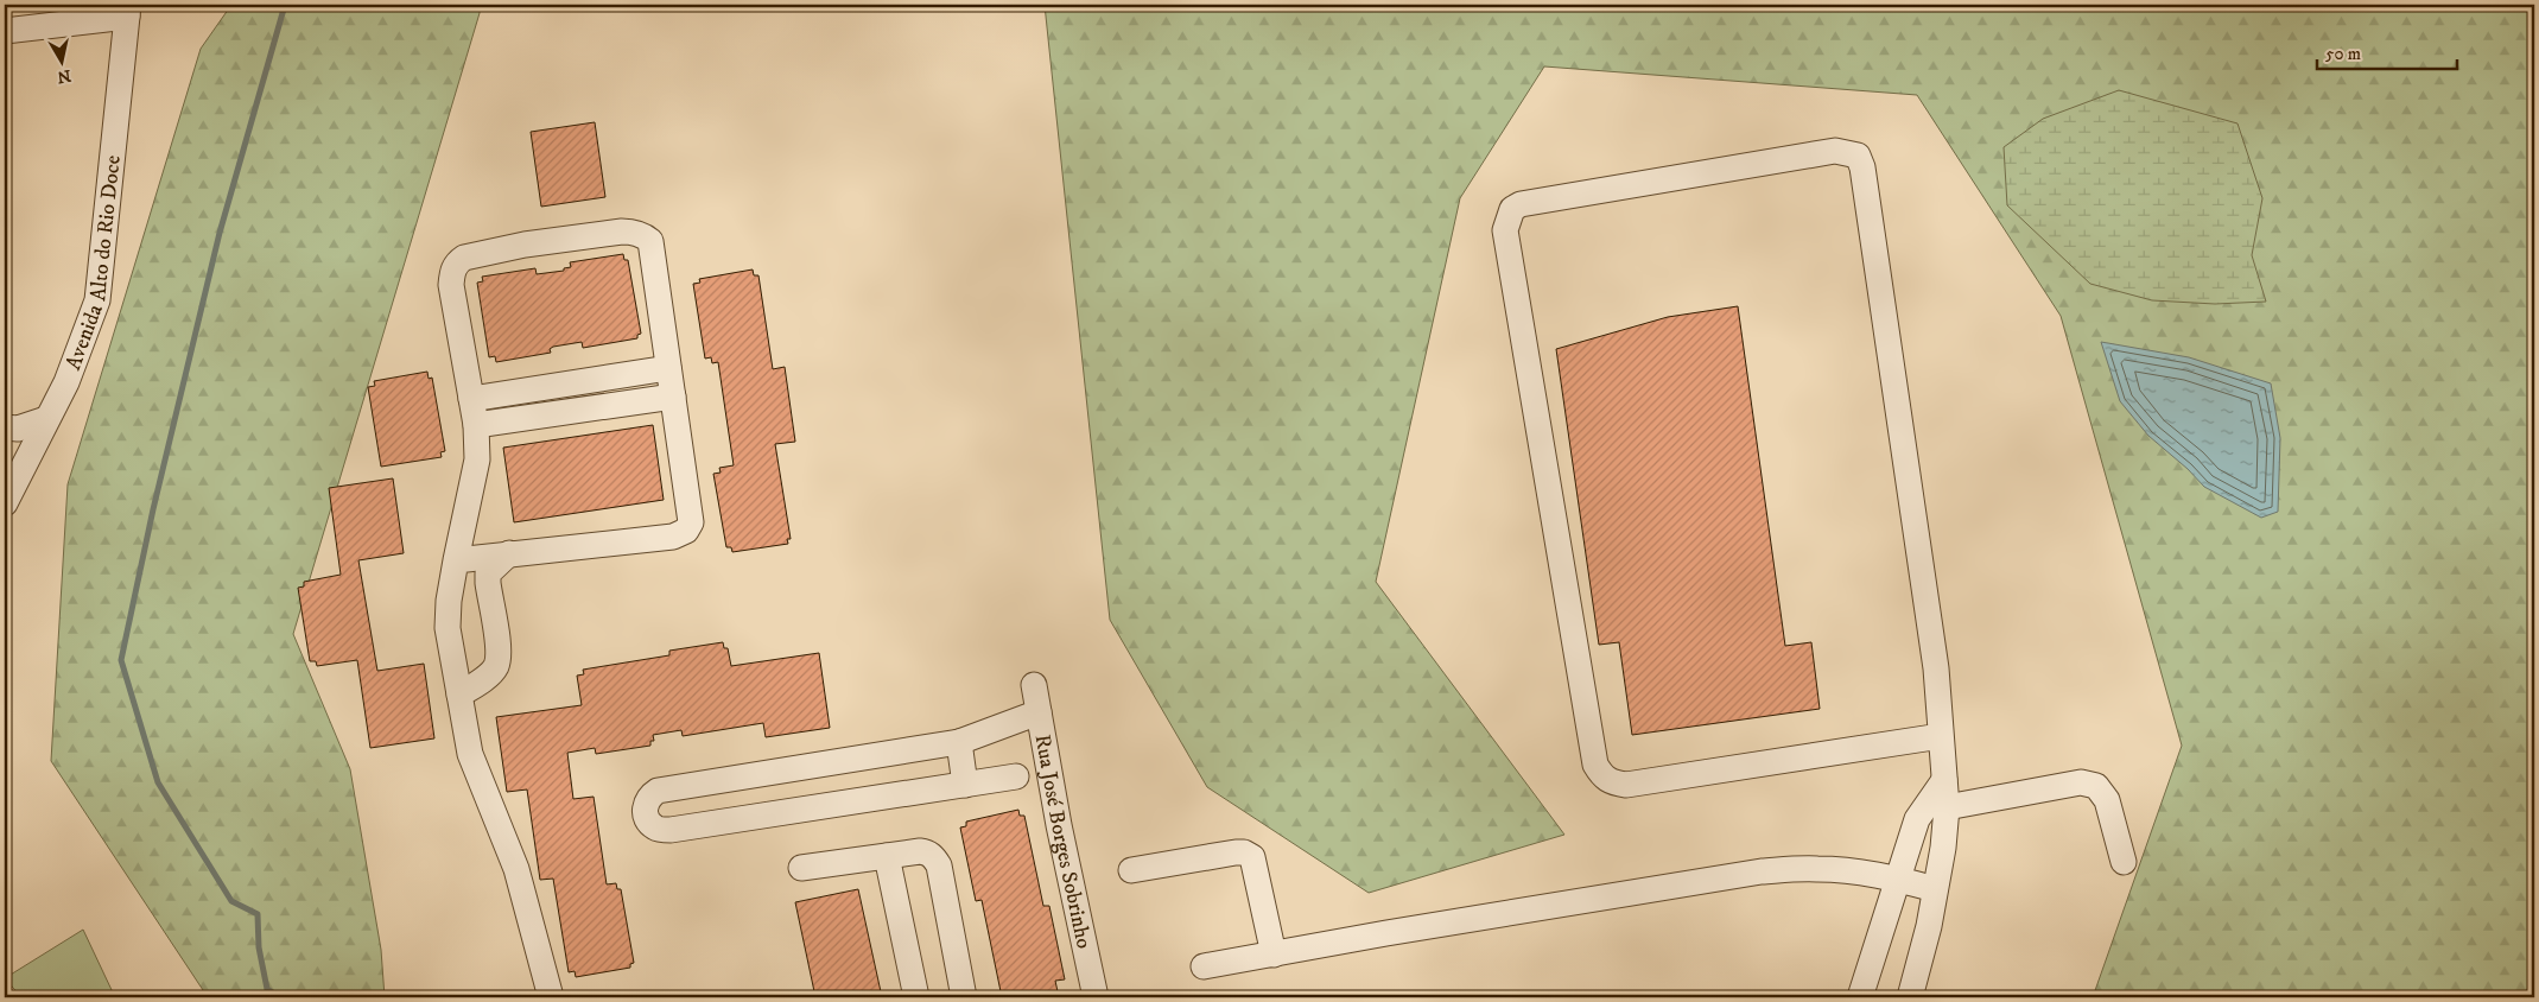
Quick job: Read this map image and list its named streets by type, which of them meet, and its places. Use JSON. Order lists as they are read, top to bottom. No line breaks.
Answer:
{"streets":{"street":["Avenida Alto do Rio Doce","Rua José Borges Sobrinho"]},"scale_bar":"50 m","north":"bottom"}
